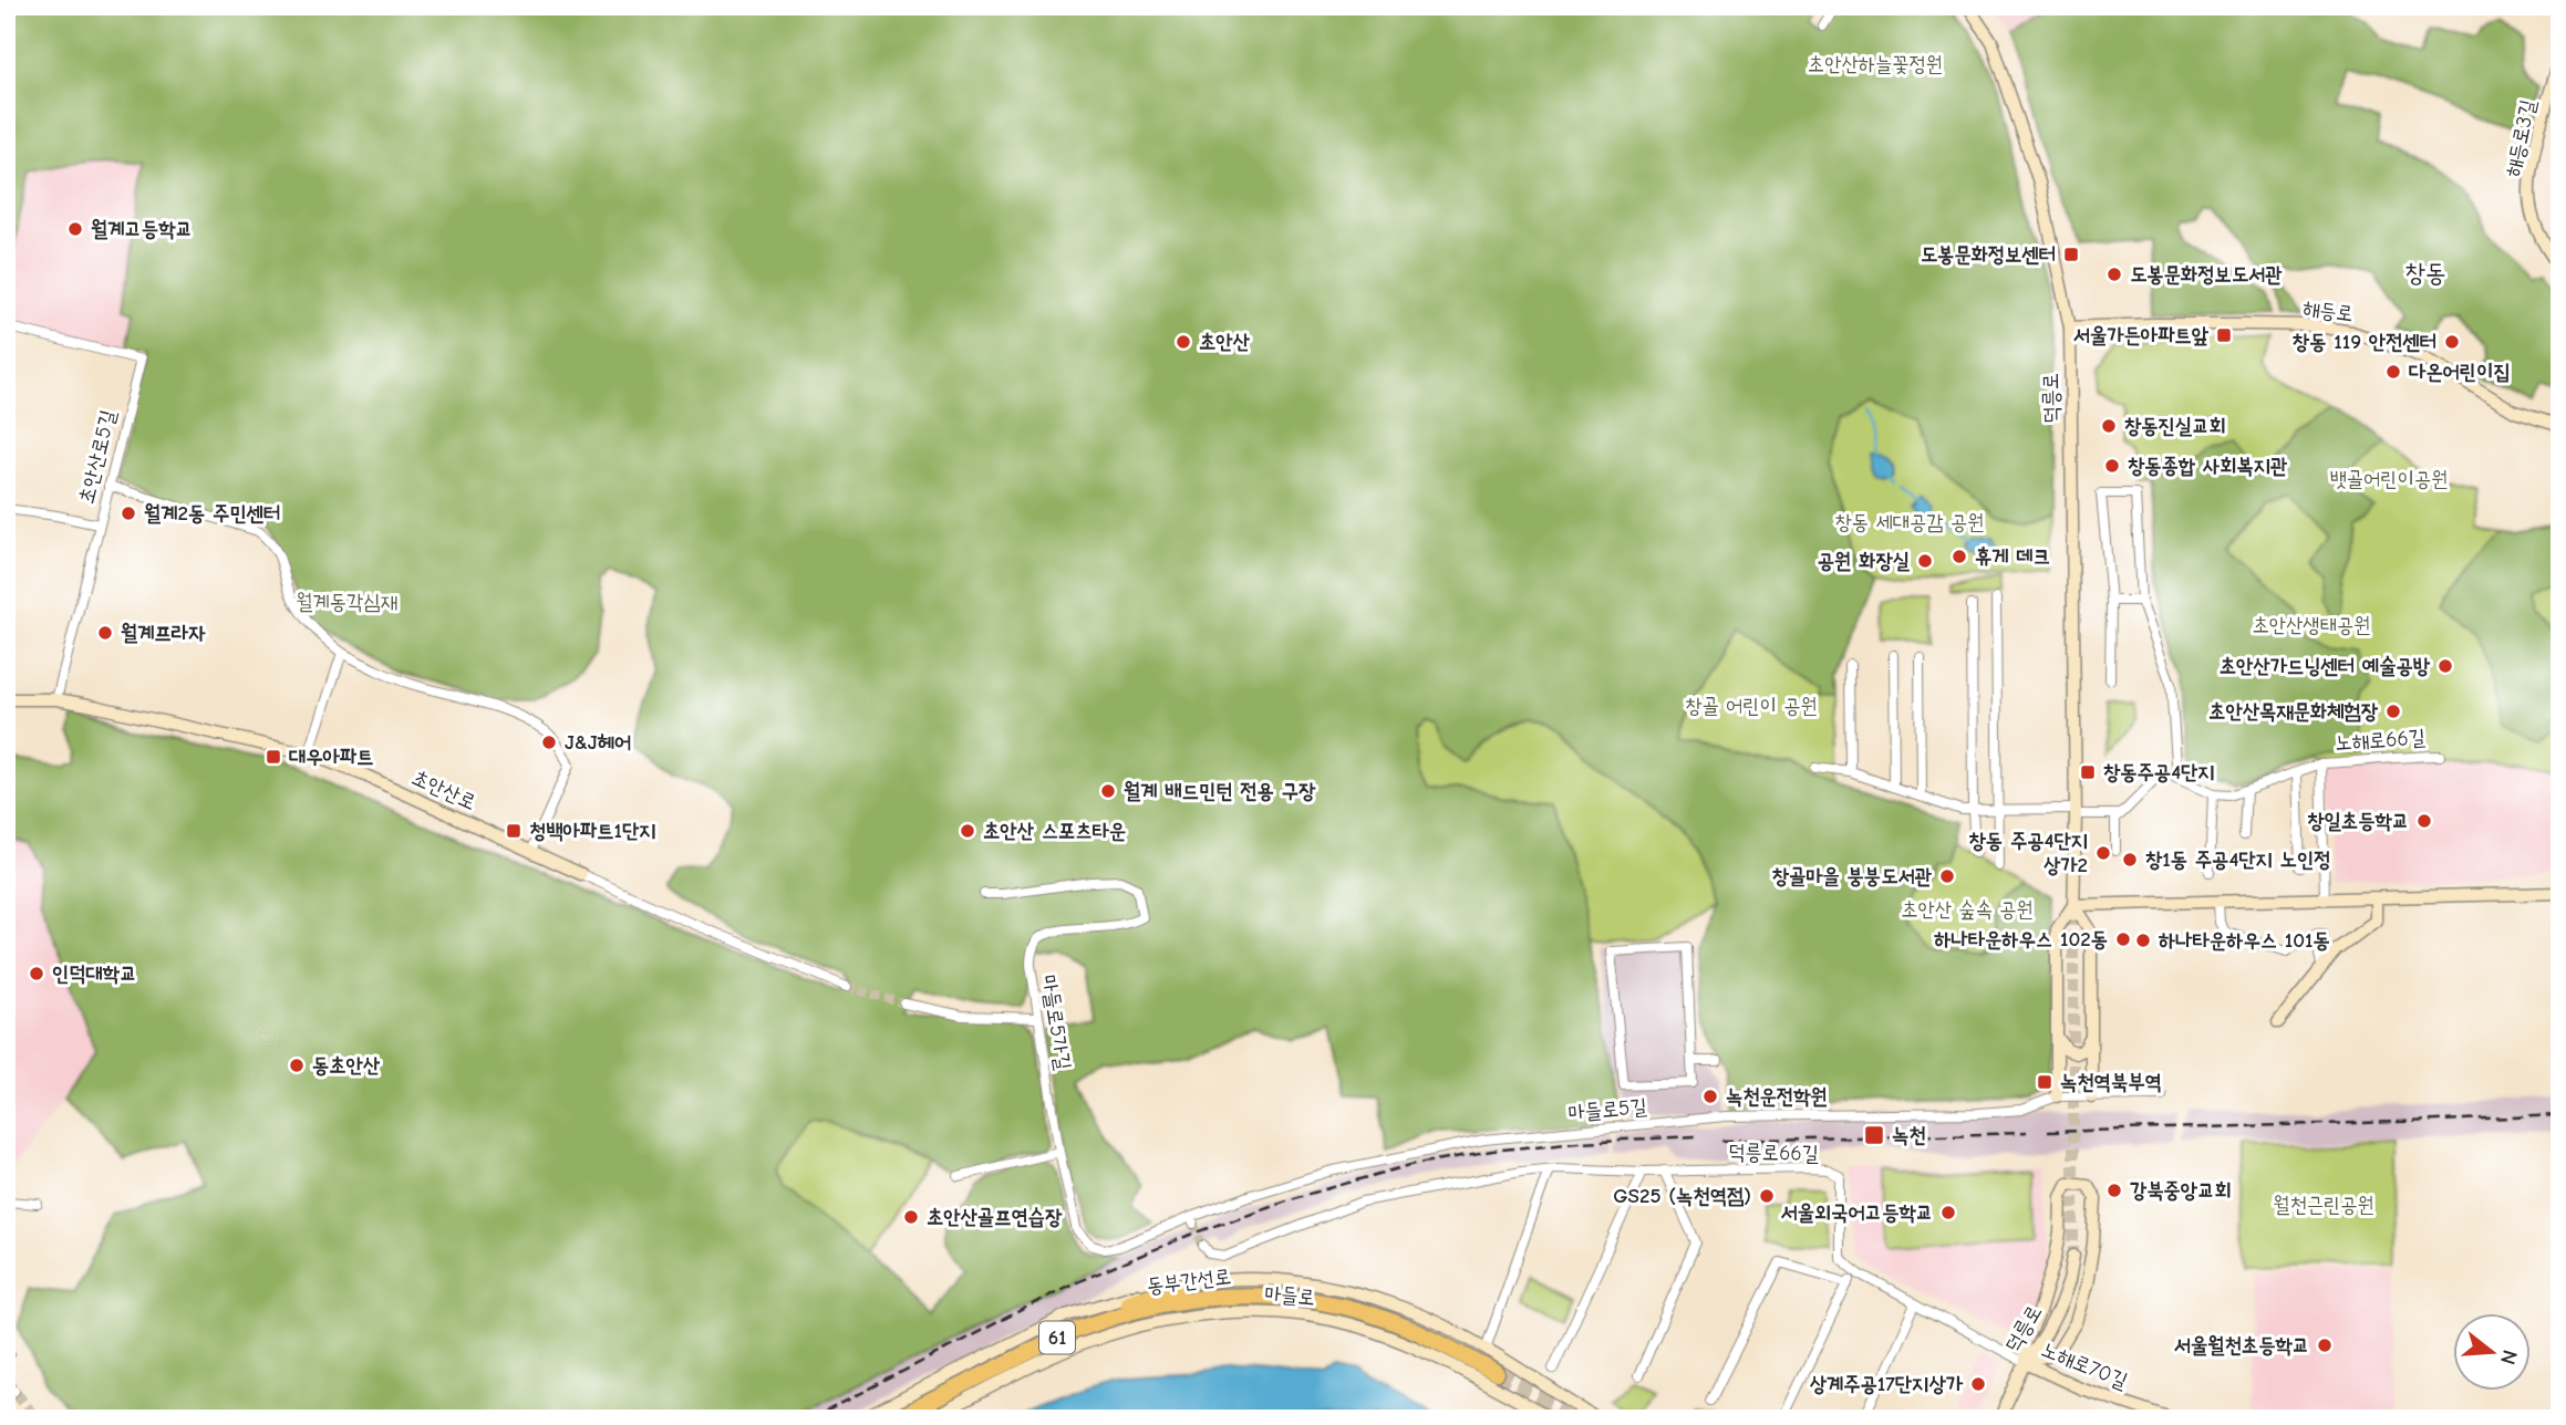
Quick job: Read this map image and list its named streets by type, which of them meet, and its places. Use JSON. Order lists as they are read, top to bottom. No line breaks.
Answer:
{"streets":{"highway":["동부간선로","61"],"main road":["해등로3길","해등로","덕릉로","초안산로","마들로","노해로70길"],"street":["초안산로5길","노해로66길","마들로5가길","마들로5길","덕릉로66길"]},"crossings":[["해등로","덕릉로"],["덕릉로","노해로70길"],["초안산로5길","초안산로"],["마들로5가길","마들로5길"]],"districts":["창동"],"parks":["초안산하늘꽃정원","뱃골어린이공원","창동 세대공감 공원","월계동각심재","초안산생태공원","창골 어린이 공원","초안산 숲속 공원","월천근린공원"],"places":{"other":["월계고등학교","도봉문화정보도서관","초안산","창동 119 안전센터","다온어린이집","창동진실교회","창동종합 사회복지관","월계2동 주민센터","휴게 데크","공원 화장실","월계프라자","초안산가드닝센터 예술공방","초안산목재문화체험장","J&J헤어","월계 배드민턴 전용 구장","창일초등학교","초안산 스포츠타운","창동 주공4단지 상가2","창1동 주공4단지 노인정","창골마을 붕붕도서관","하나타운하우스 102동","하나타운하우스 101동","인덕대학교","동초안산","녹천운전학원","강북중앙교회","GS25 (녹천역점)","서울외국어고등학교","초안산골프연습장","서울월천초등학교","상계주공17단지상가"],"transit":["도봉문화정보센터","서울가든아파트앞","대우아파트","창동주공4단지","청백아파트1단지","녹천역북부역","녹천"]},"north":"right"}
